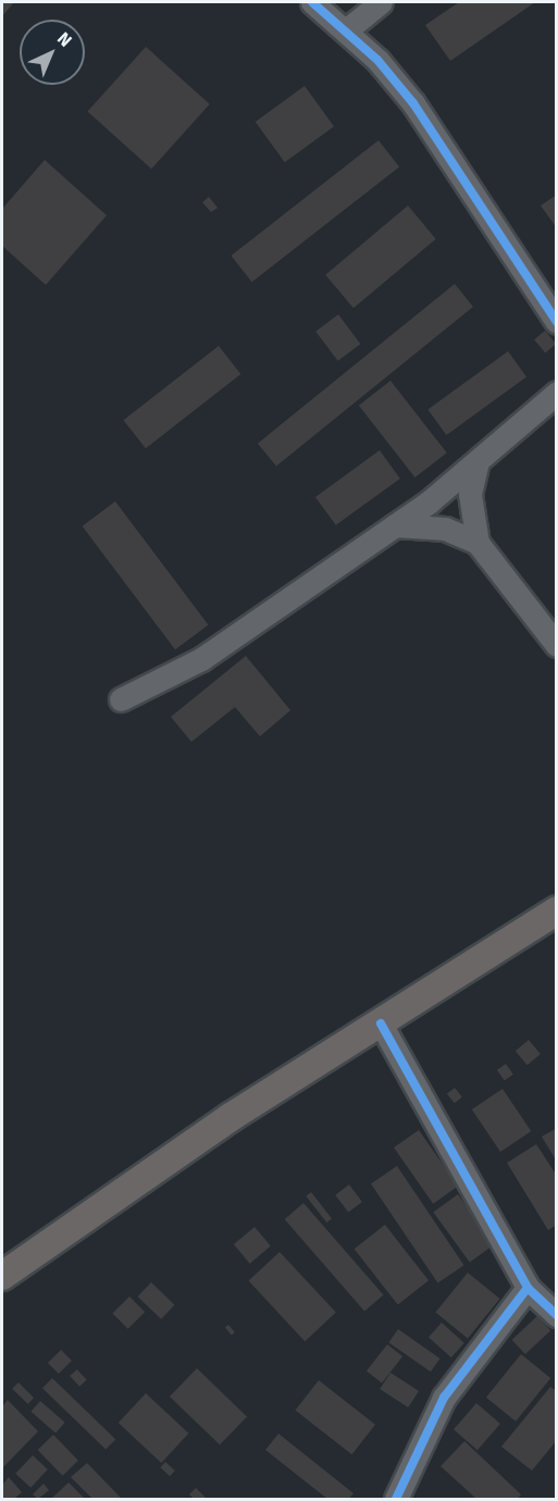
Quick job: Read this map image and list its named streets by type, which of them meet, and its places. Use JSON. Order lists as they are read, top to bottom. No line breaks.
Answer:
{"north":"top right"}
